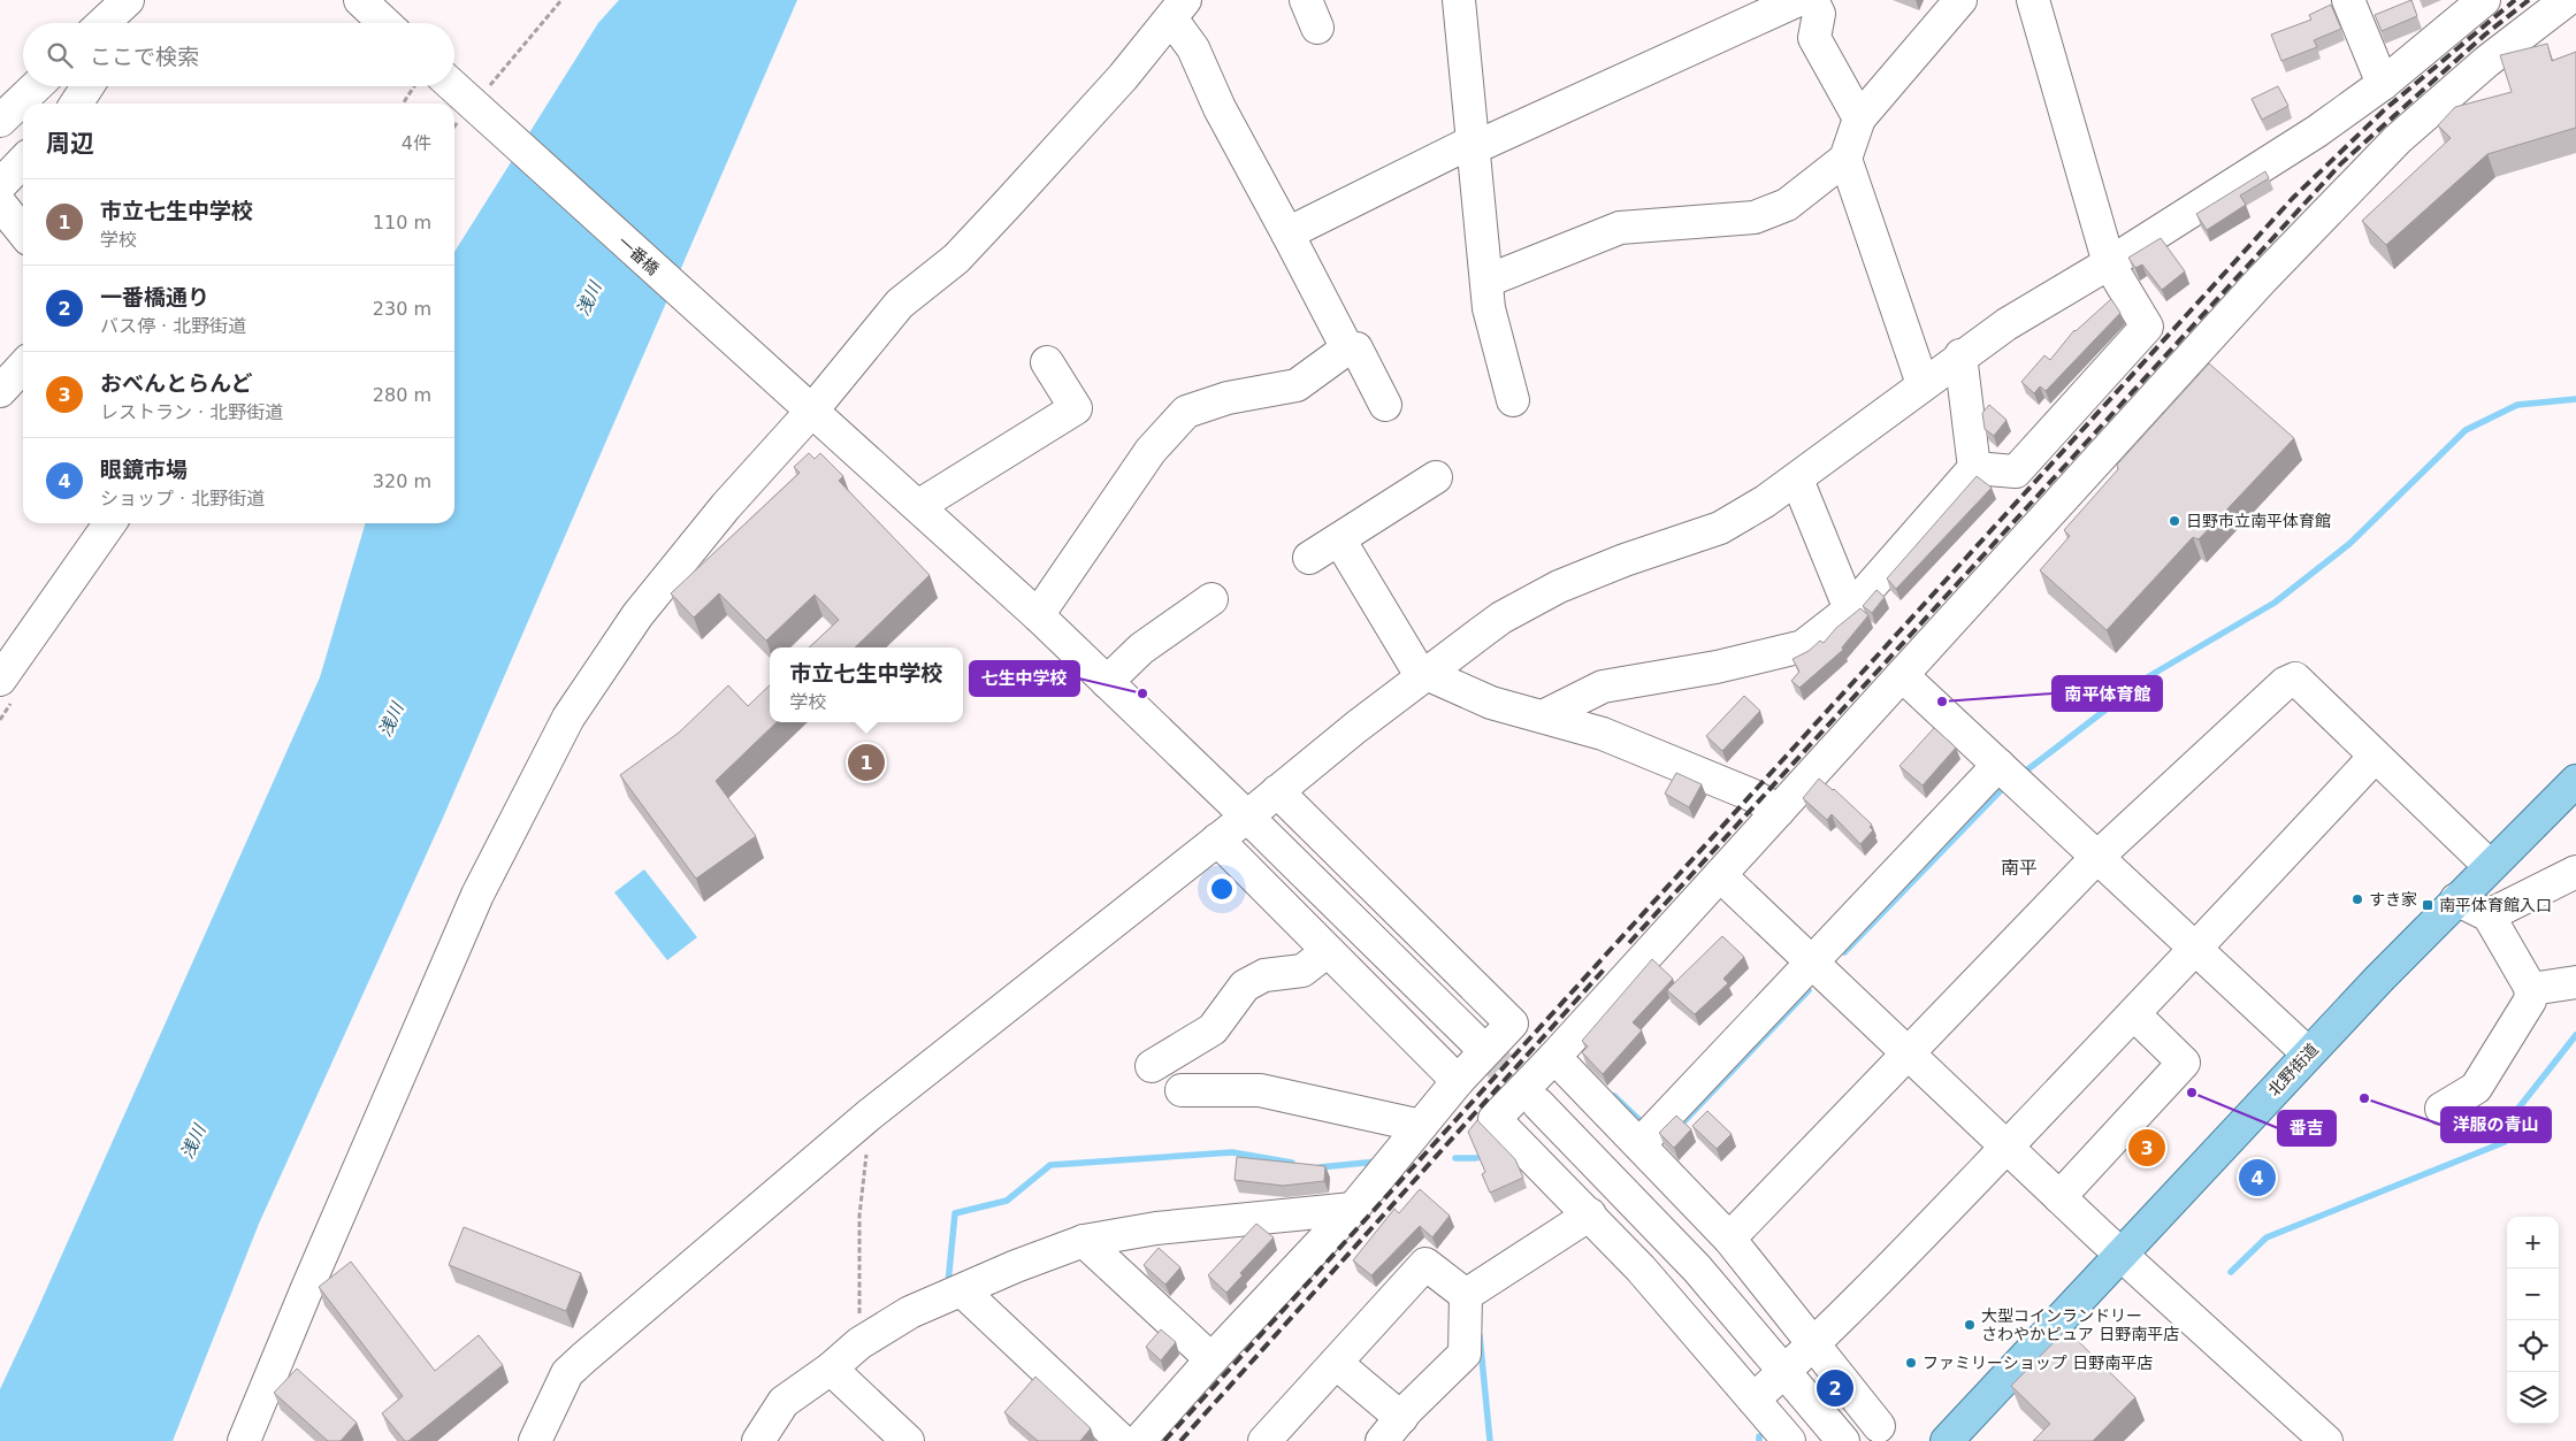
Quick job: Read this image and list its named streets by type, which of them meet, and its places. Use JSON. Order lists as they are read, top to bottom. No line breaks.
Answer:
{"streets":{"main road":["北野街道"],"street":["一番橋"]},"districts":["南平"],"water":["浅川"],"places":{"other":["日野市立南平体育館","七生中学校","南平体育館","すき家","番吉","洋服の青山","大型コインランドリー さわやかピュア 日野南平店","ファミリーショップ 日野南平店"],"transit":["南平体育館入口"]},"page":{"search":"ここで検索","heading":["周辺","4件"],"list":[{"mark":"1","name":"市立七生中学校","note":"学校","value":"110 m"},{"mark":"2","name":"一番橋通り","note":"バス停 · 北野街道","value":"230 m"},{"mark":"3","name":"おべんとらんど","note":"レストラン · 北野街道","value":"280 m"},{"mark":"4","name":"眼鏡市場","note":"ショップ · 北野街道","value":"320 m"}],"popup":["市立七生中学校","学校"],"pins":["1","3","4","2"],"map_buttons":["+","−"]}}
